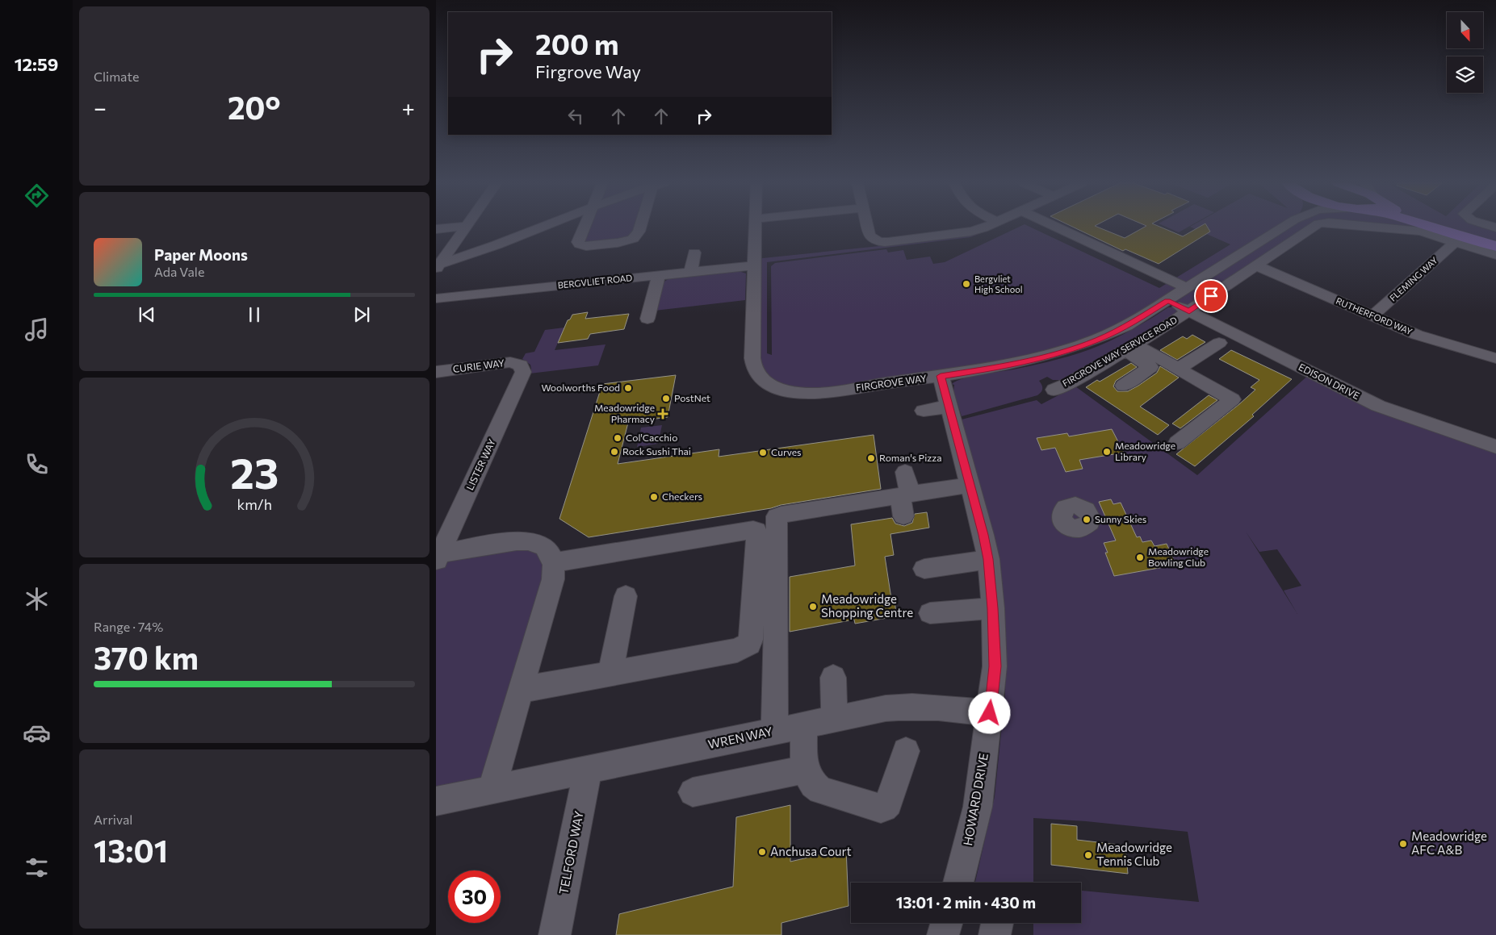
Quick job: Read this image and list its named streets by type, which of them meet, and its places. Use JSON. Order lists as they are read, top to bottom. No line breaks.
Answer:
{"streets":{"street":["FLEMING WAY","BERGVLIET ROAD","RUTHERFORD WAY","FIRGROVE WAY SERVICE ROAD","CURIE WAY","EDISON DRIVE","FIRGROVE WAY","LISTER WAY","WREN WAY","HOWARD DRIVE","TELFORD WAY"]},"crossings":[["FLEMING WAY","RUTHERFORD WAY"],["FLEMING WAY","FIRGROVE WAY SERVICE ROAD"],["BERGVLIET ROAD","FIRGROVE WAY"],["RUTHERFORD WAY","FIRGROVE WAY SERVICE ROAD"],["FIRGROVE WAY SERVICE ROAD","EDISON DRIVE"],["CURIE WAY","LISTER WAY"],["EDISON DRIVE","FIRGROVE WAY"],["FIRGROVE WAY","HOWARD DRIVE"],["WREN WAY","HOWARD DRIVE"],["WREN WAY","TELFORD WAY"]],"places":{"other":["Bergvliet High School","Woolworths Food","PostNet","Col'Cacchio","Rock Sushi Thai","Meadowridge Library","Curves","Roman's Pizza","Checkers","Sunny Skies","Meadowridge Bowling Club","Meadowridge Shopping Centre","Meadowridge AFC A&B","Anchusa Court","Meadowridge Tennis Club"],"health":["Meadowridge Pharmacy"]},"north":"bottom","page":{"tabs":"12:59","tile":["Climate",["Range · 74%","370 km"],["Arrival","13:01"]],"turn":["200 m","Firgrove Way"],"heat":["−","20°","+"],"song":["Paper Moons","Ada Vale"],"limit":"30","trip":"13:01 · 2 min · 430 m","gauge":["23","km/h"]}}
